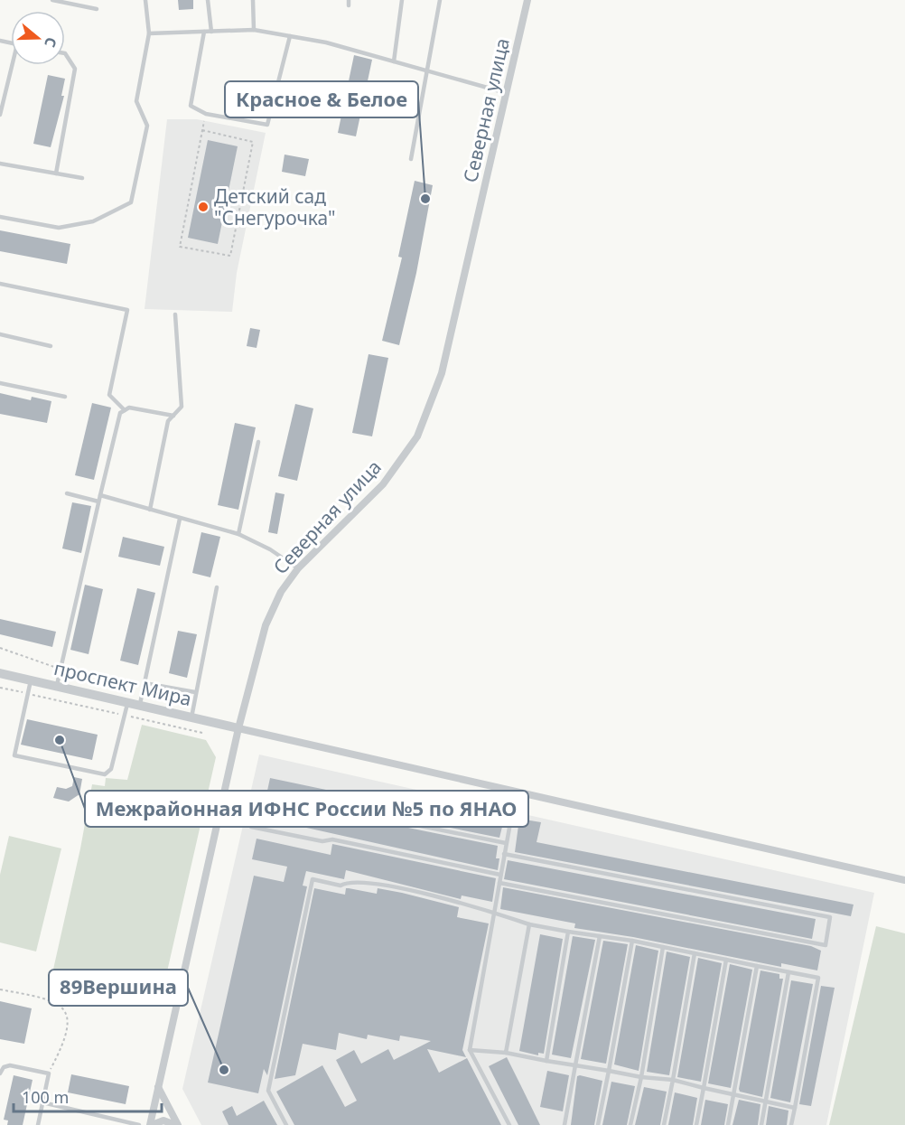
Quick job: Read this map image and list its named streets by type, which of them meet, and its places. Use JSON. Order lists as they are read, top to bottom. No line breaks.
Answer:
{"streets":{"street":["Северная улица","проспект Мира"]},"crossings":[["Северная улица","проспект Мира"]],"places":["Красное & Белое","Детский сад \"Снегурочка\"","Межрайонная ИФНС России №5 по ЯНАО","89Вершина"],"scale_bar":"100 m","north":"right"}
